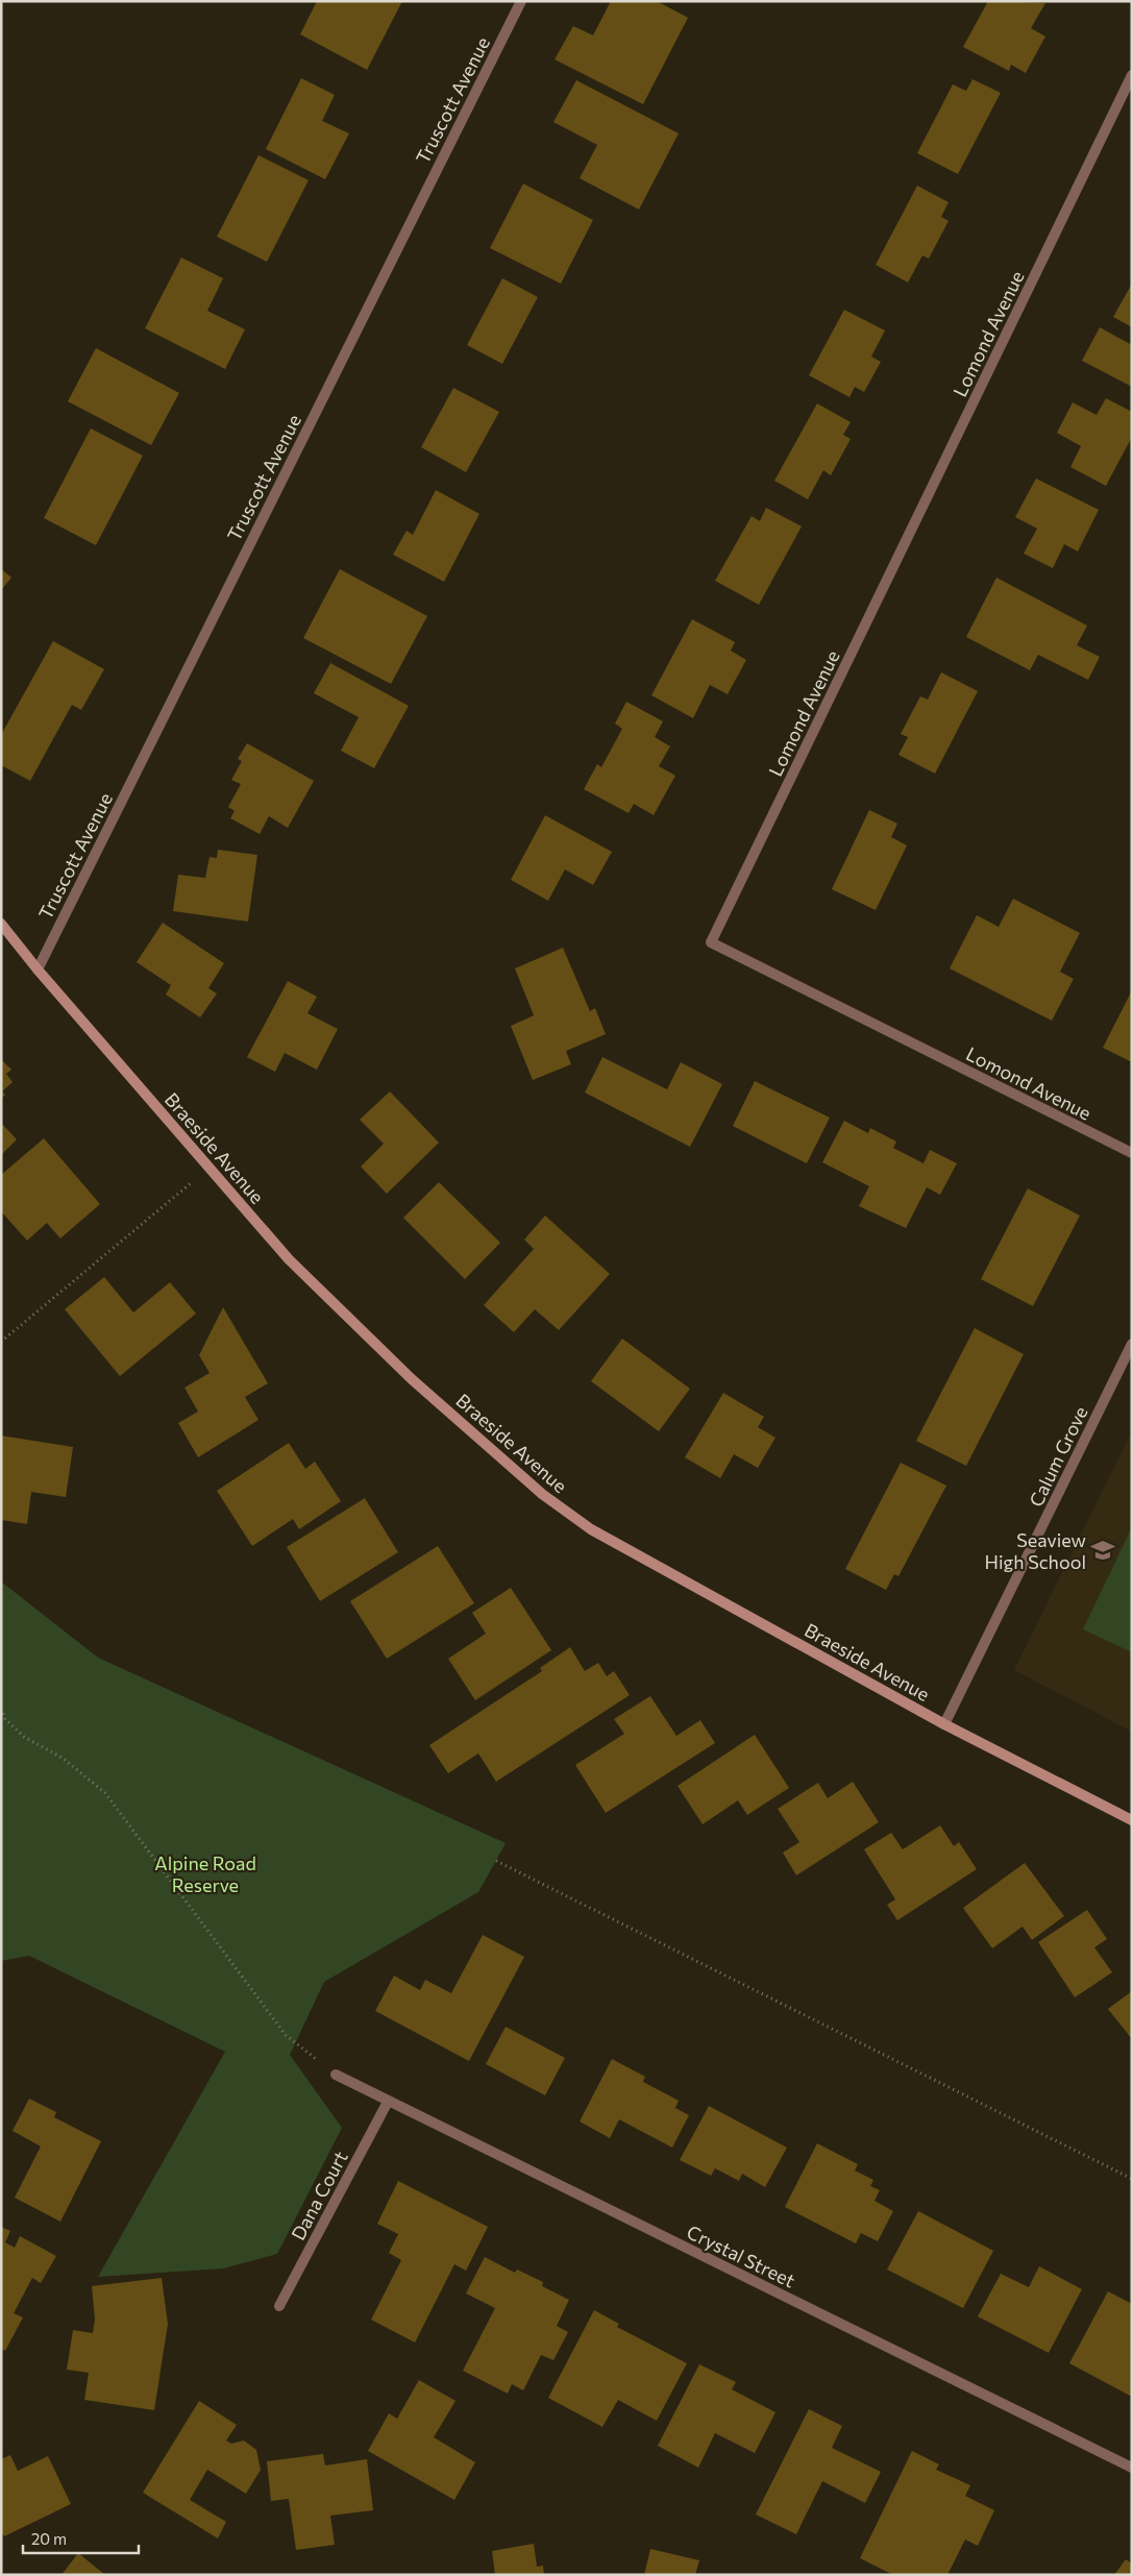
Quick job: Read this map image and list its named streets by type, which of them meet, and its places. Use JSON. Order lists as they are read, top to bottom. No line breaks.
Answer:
{"streets":{"street":["Truscott Avenue","Lomond Avenue","Braeside Avenue","Calum Grove","Dana Court","Crystal Street"]},"crossings":[["Truscott Avenue","Braeside Avenue"],["Braeside Avenue","Calum Grove"],["Dana Court","Crystal Street"]],"parks":["Alpine Road Reserve"],"places":{"school or university":["Seaview High School"]},"scale_bar":"20 m"}
